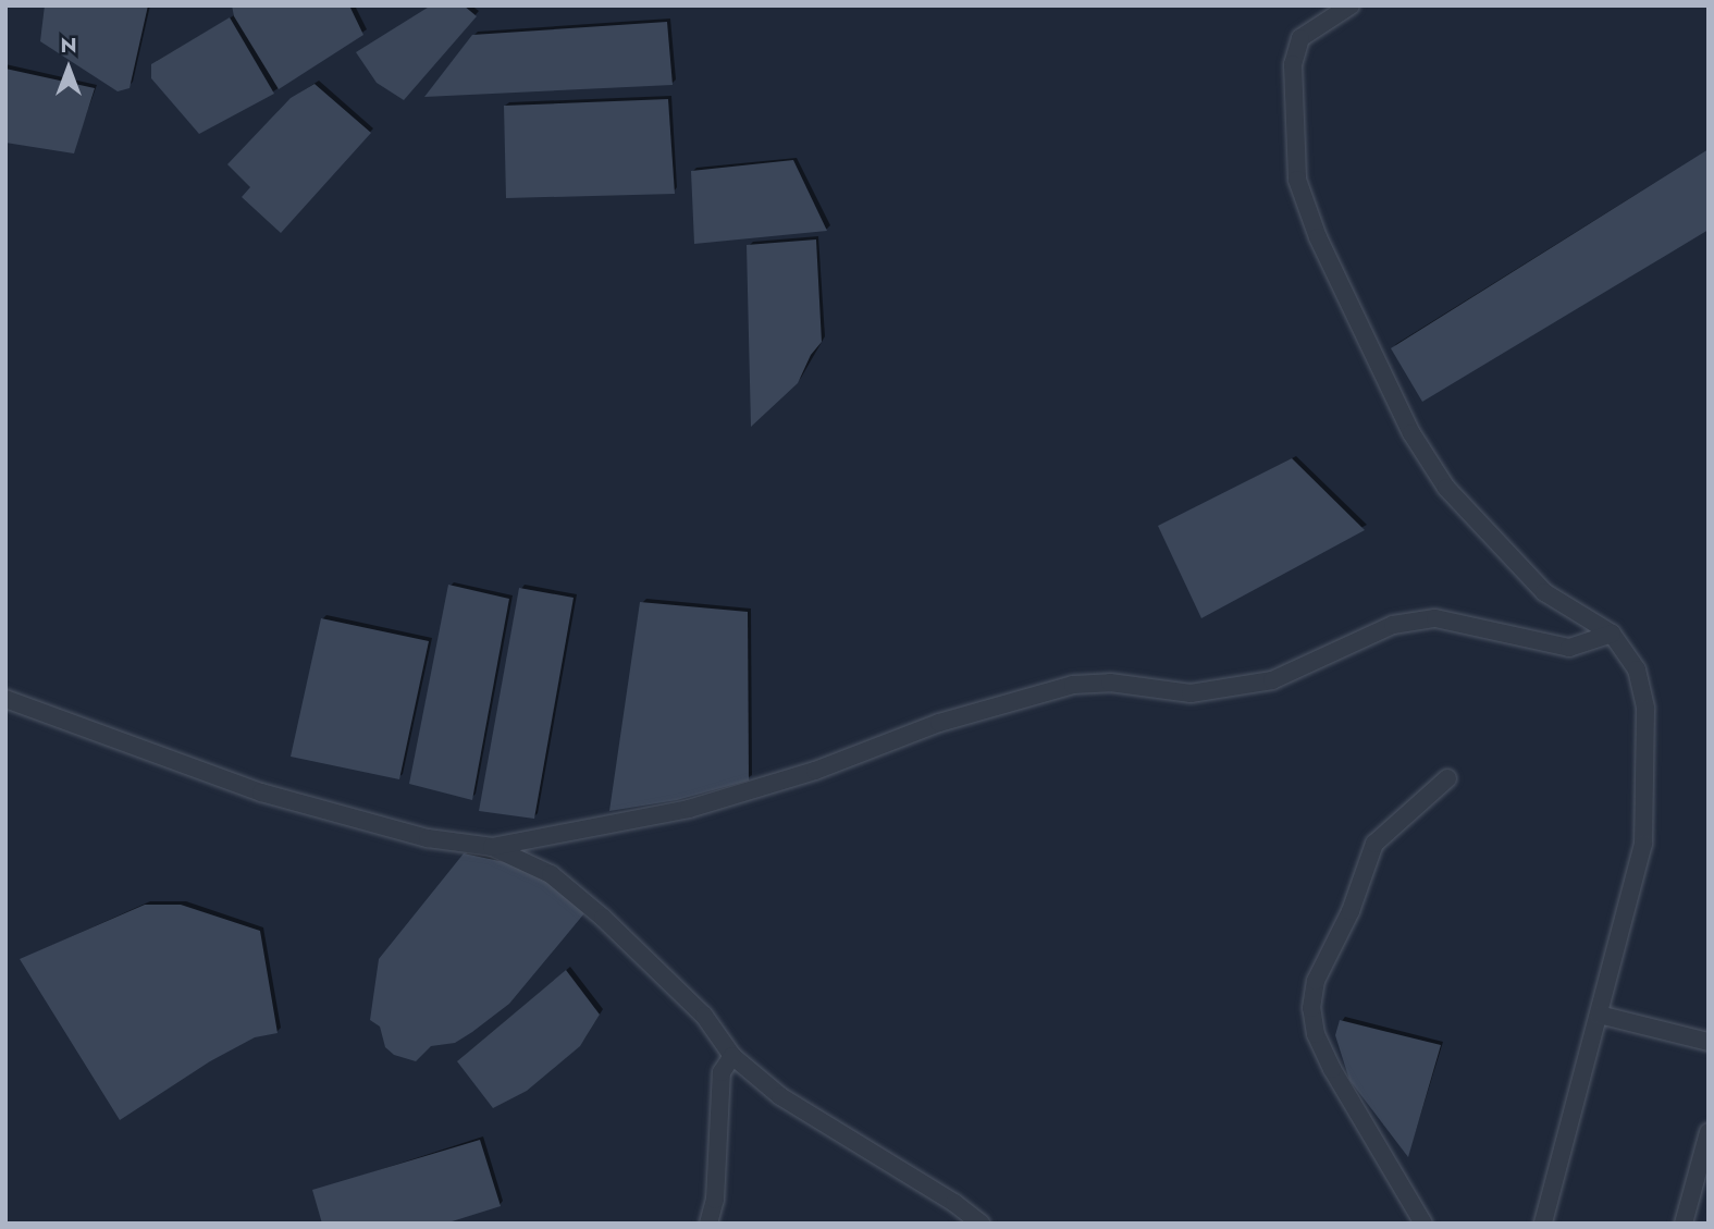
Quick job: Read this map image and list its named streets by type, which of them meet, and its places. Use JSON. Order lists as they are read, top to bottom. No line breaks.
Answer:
{"north":"top"}
